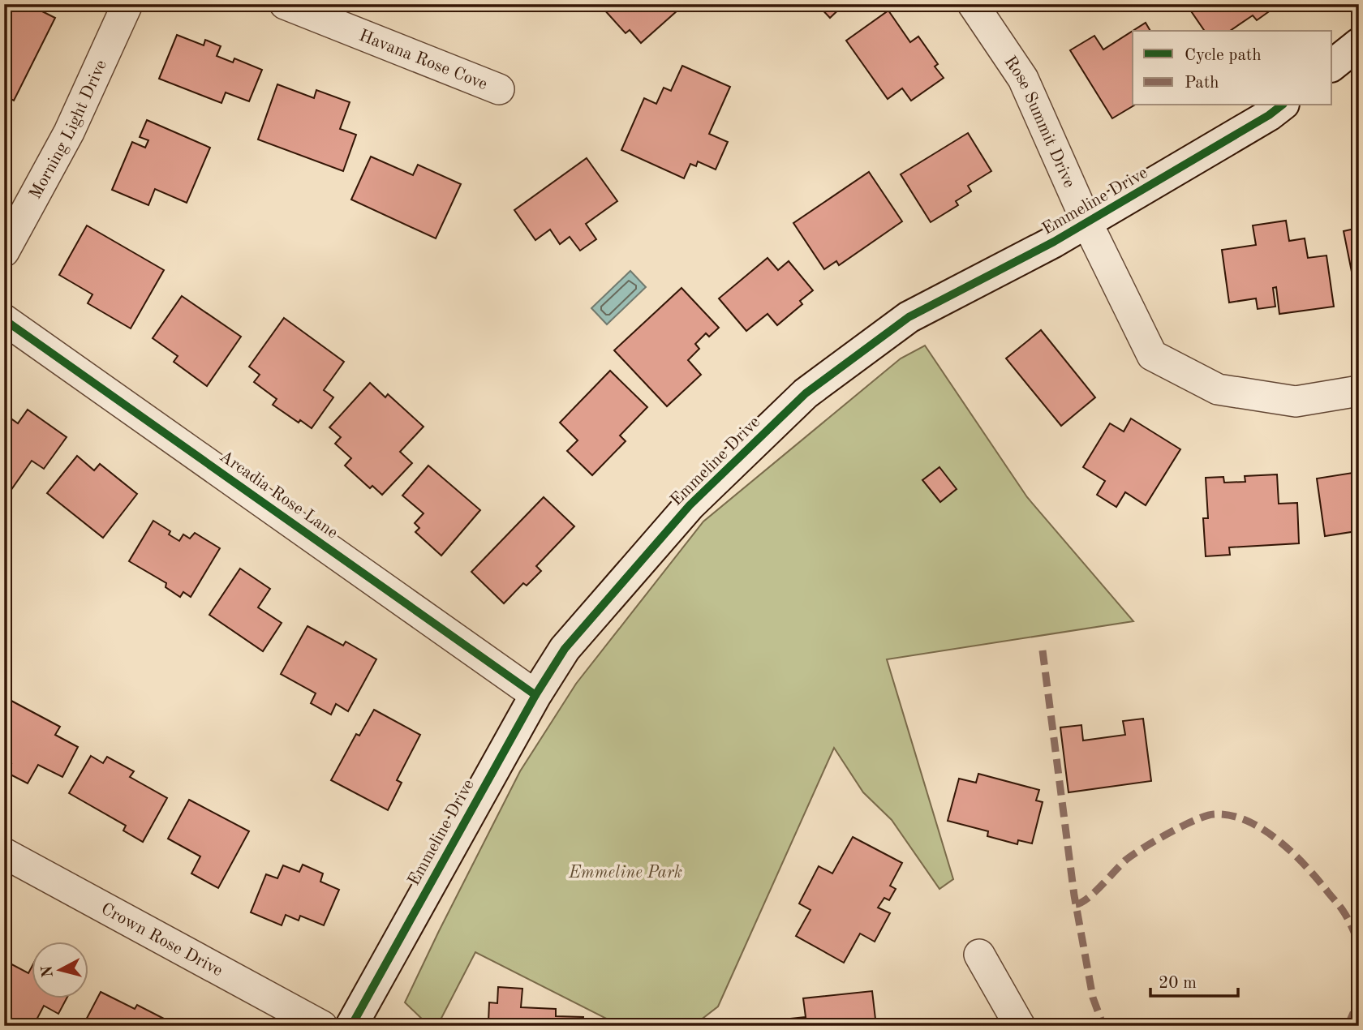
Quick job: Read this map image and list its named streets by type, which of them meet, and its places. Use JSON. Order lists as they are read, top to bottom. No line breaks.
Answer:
{"streets":{"street":["Havana Rose Cove","Rose Summit Drive","Morning Light Drive","Emmeline Drive","Arcadia Rose Lane","Crown Rose Drive"]},"crossings":[["Rose Summit Drive","Emmeline Drive"],["Emmeline Drive","Arcadia Rose Lane"]],"parks":["Emmeline Park"],"legend":["Cycle path","Path"],"scale_bar":"20 m","north":"left"}
